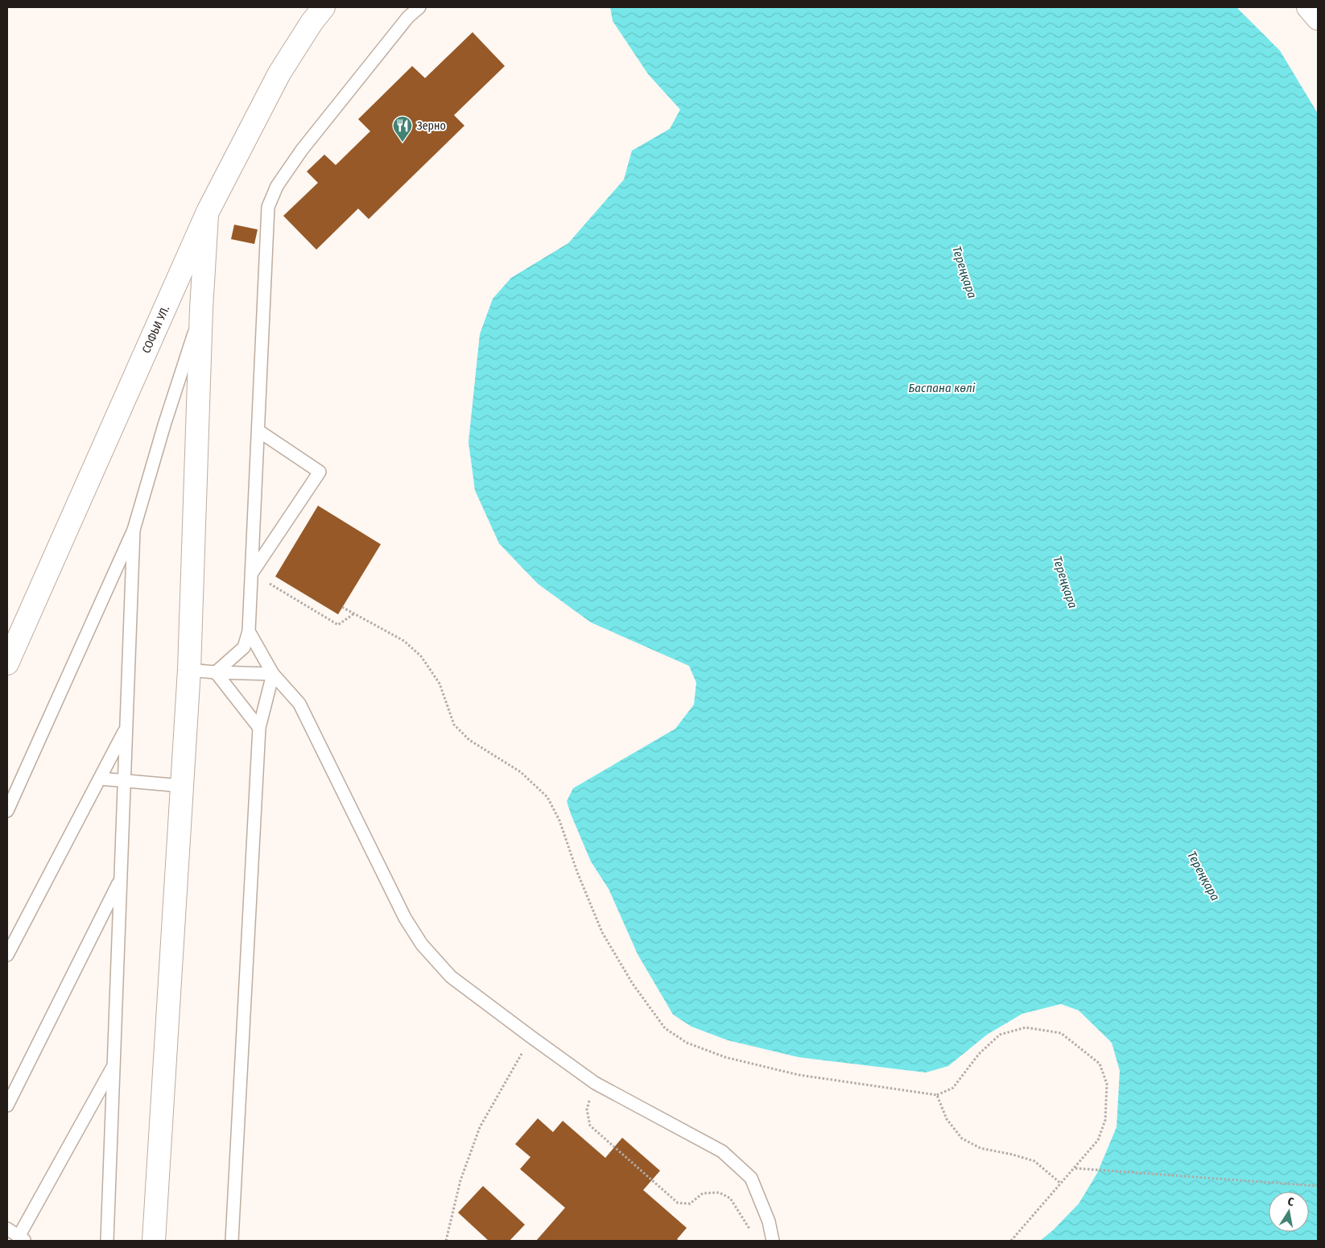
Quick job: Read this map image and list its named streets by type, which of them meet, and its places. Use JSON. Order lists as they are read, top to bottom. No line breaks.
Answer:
{"streets":{"street":["СОФЬИ УЛ."]},"water":["Тереңқара","Баспана көлі"],"places":{"restaurant":["Зерно"]},"north":"top"}
